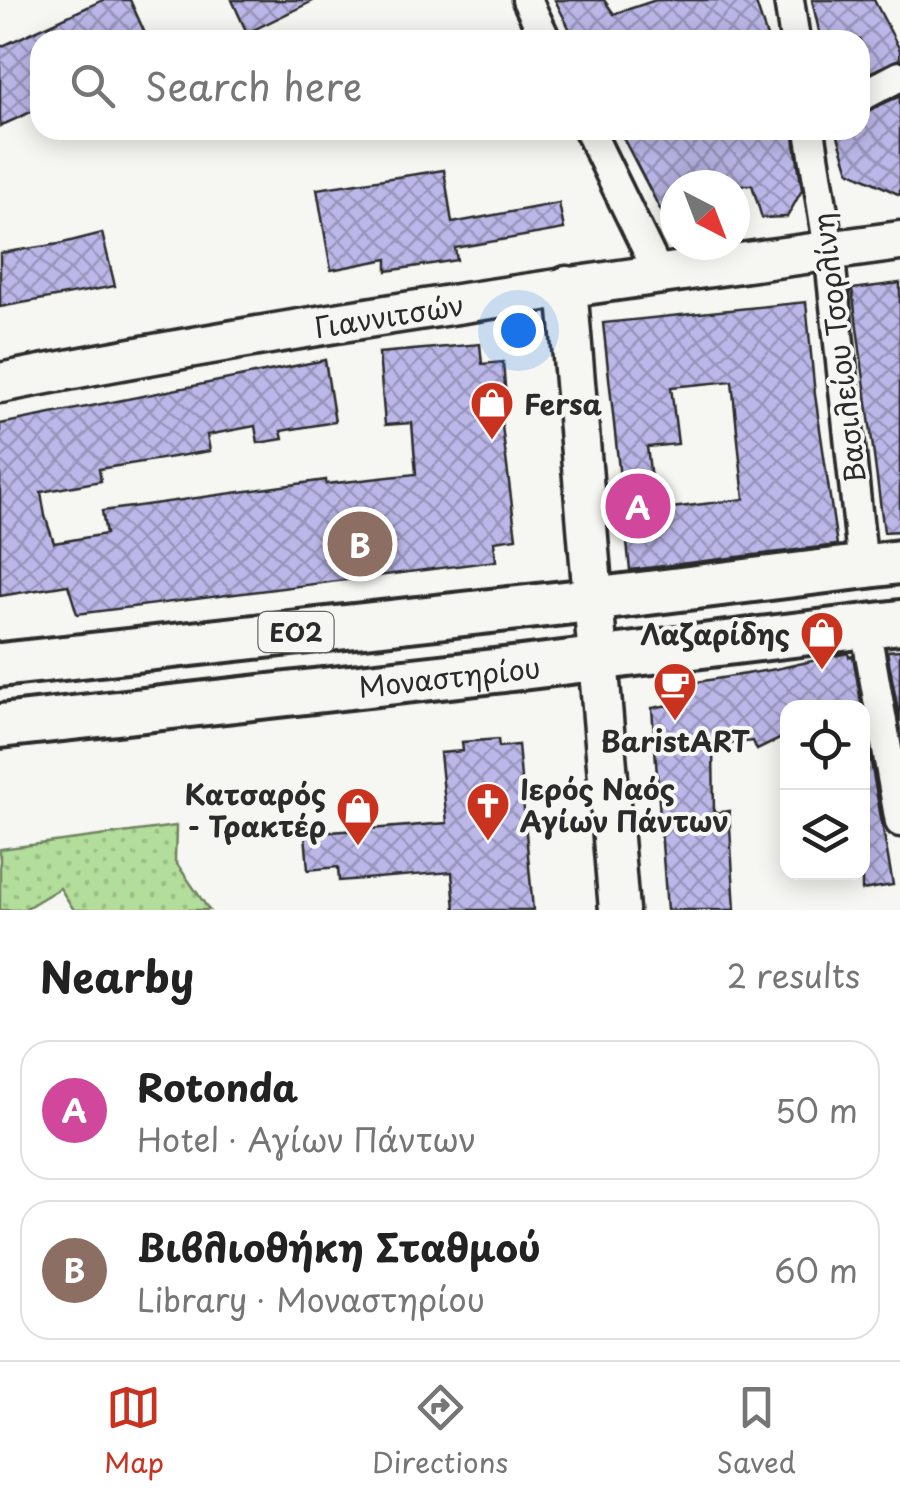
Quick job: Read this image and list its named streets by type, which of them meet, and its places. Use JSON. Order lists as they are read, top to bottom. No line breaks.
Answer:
{"streets":{"main road":["Γιαννιτσών","ΕΟ2","Μοναστηρίου"],"street":["Βασιλείου Τσορλίνη"]},"crossings":[["Γιαννιτσών","Βασιλείου Τσορλίνη"],["Βασιλείου Τσορλίνη","ΕΟ2"]],"places":{"shop":["Fersa","Λαζαρίδης","Κατσαρός - Τρακτέρ"],"cafe":["BaristART"],"church":["Ιερός Ναός Αγίων Πάντων"]},"north":"bottom right","page":{"search":"Search here","pins":["A","B"],"heading":["Nearby","2 results"],"list":[{"mark":"A","name":"Rotonda","note":"Hotel · Αγίων Πάντων","value":"50 m"},{"mark":"B","name":"Βιβλιοθήκη Σταθμού","note":"Library · Μοναστηρίου","value":"60 m"}],"nav":["Map","Directions","Saved"]}}
